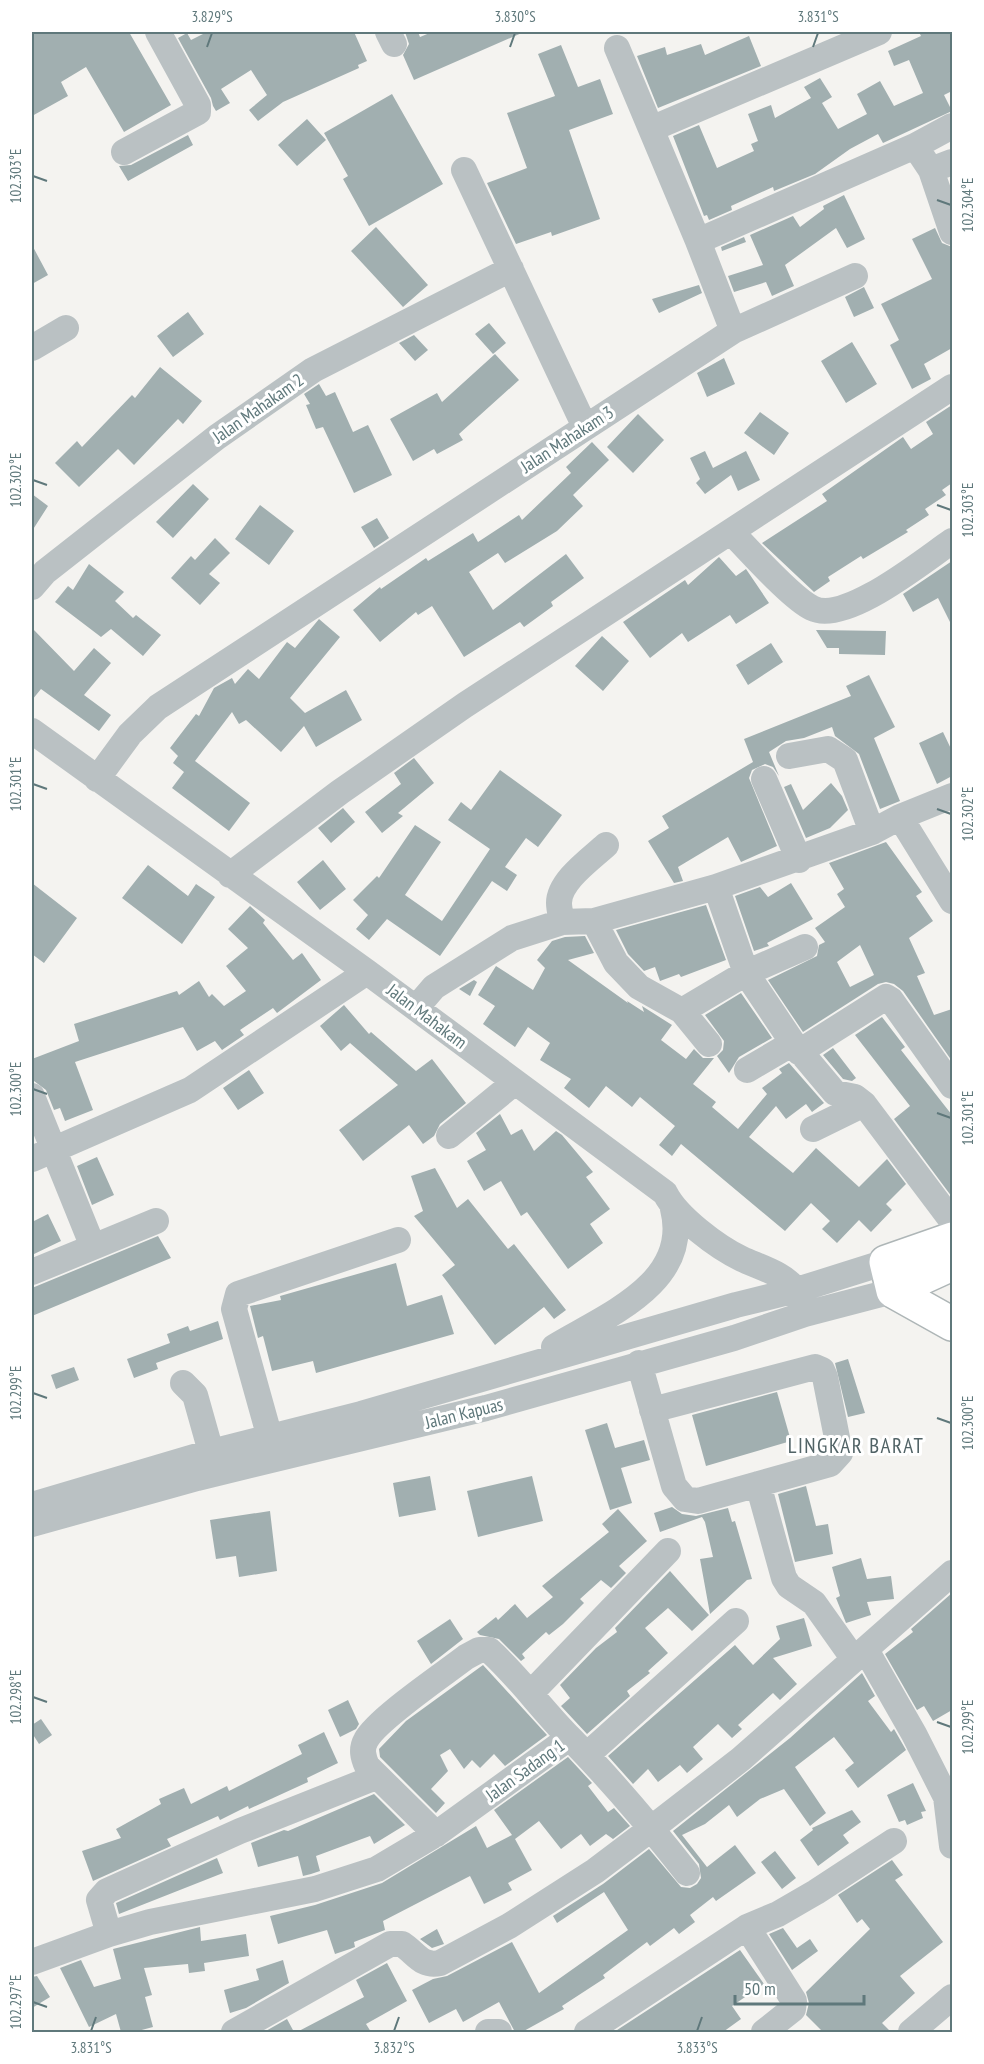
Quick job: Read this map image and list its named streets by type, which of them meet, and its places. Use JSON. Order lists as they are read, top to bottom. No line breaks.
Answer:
{"streets":{"street":["Jalan Mahakam 2","Jalan Mahakam 3","Jalan Mahakam","Jalan Kapuas","Jalan Sadang 1"]},"crossings":[["Jalan Mahakam 3","Jalan Mahakam"],["Jalan Mahakam","Jalan Kapuas"]],"districts":["LINGKAR BARAT"],"scale_bar":"50 m","coordinates":["3.829°S","3.830°S","3.831°S","102.303°E","102.304°E","102.302°E","102.301°E","102.300°E","102.299°E","102.298°E","102.297°E","3.832°S","3.833°S"]}
